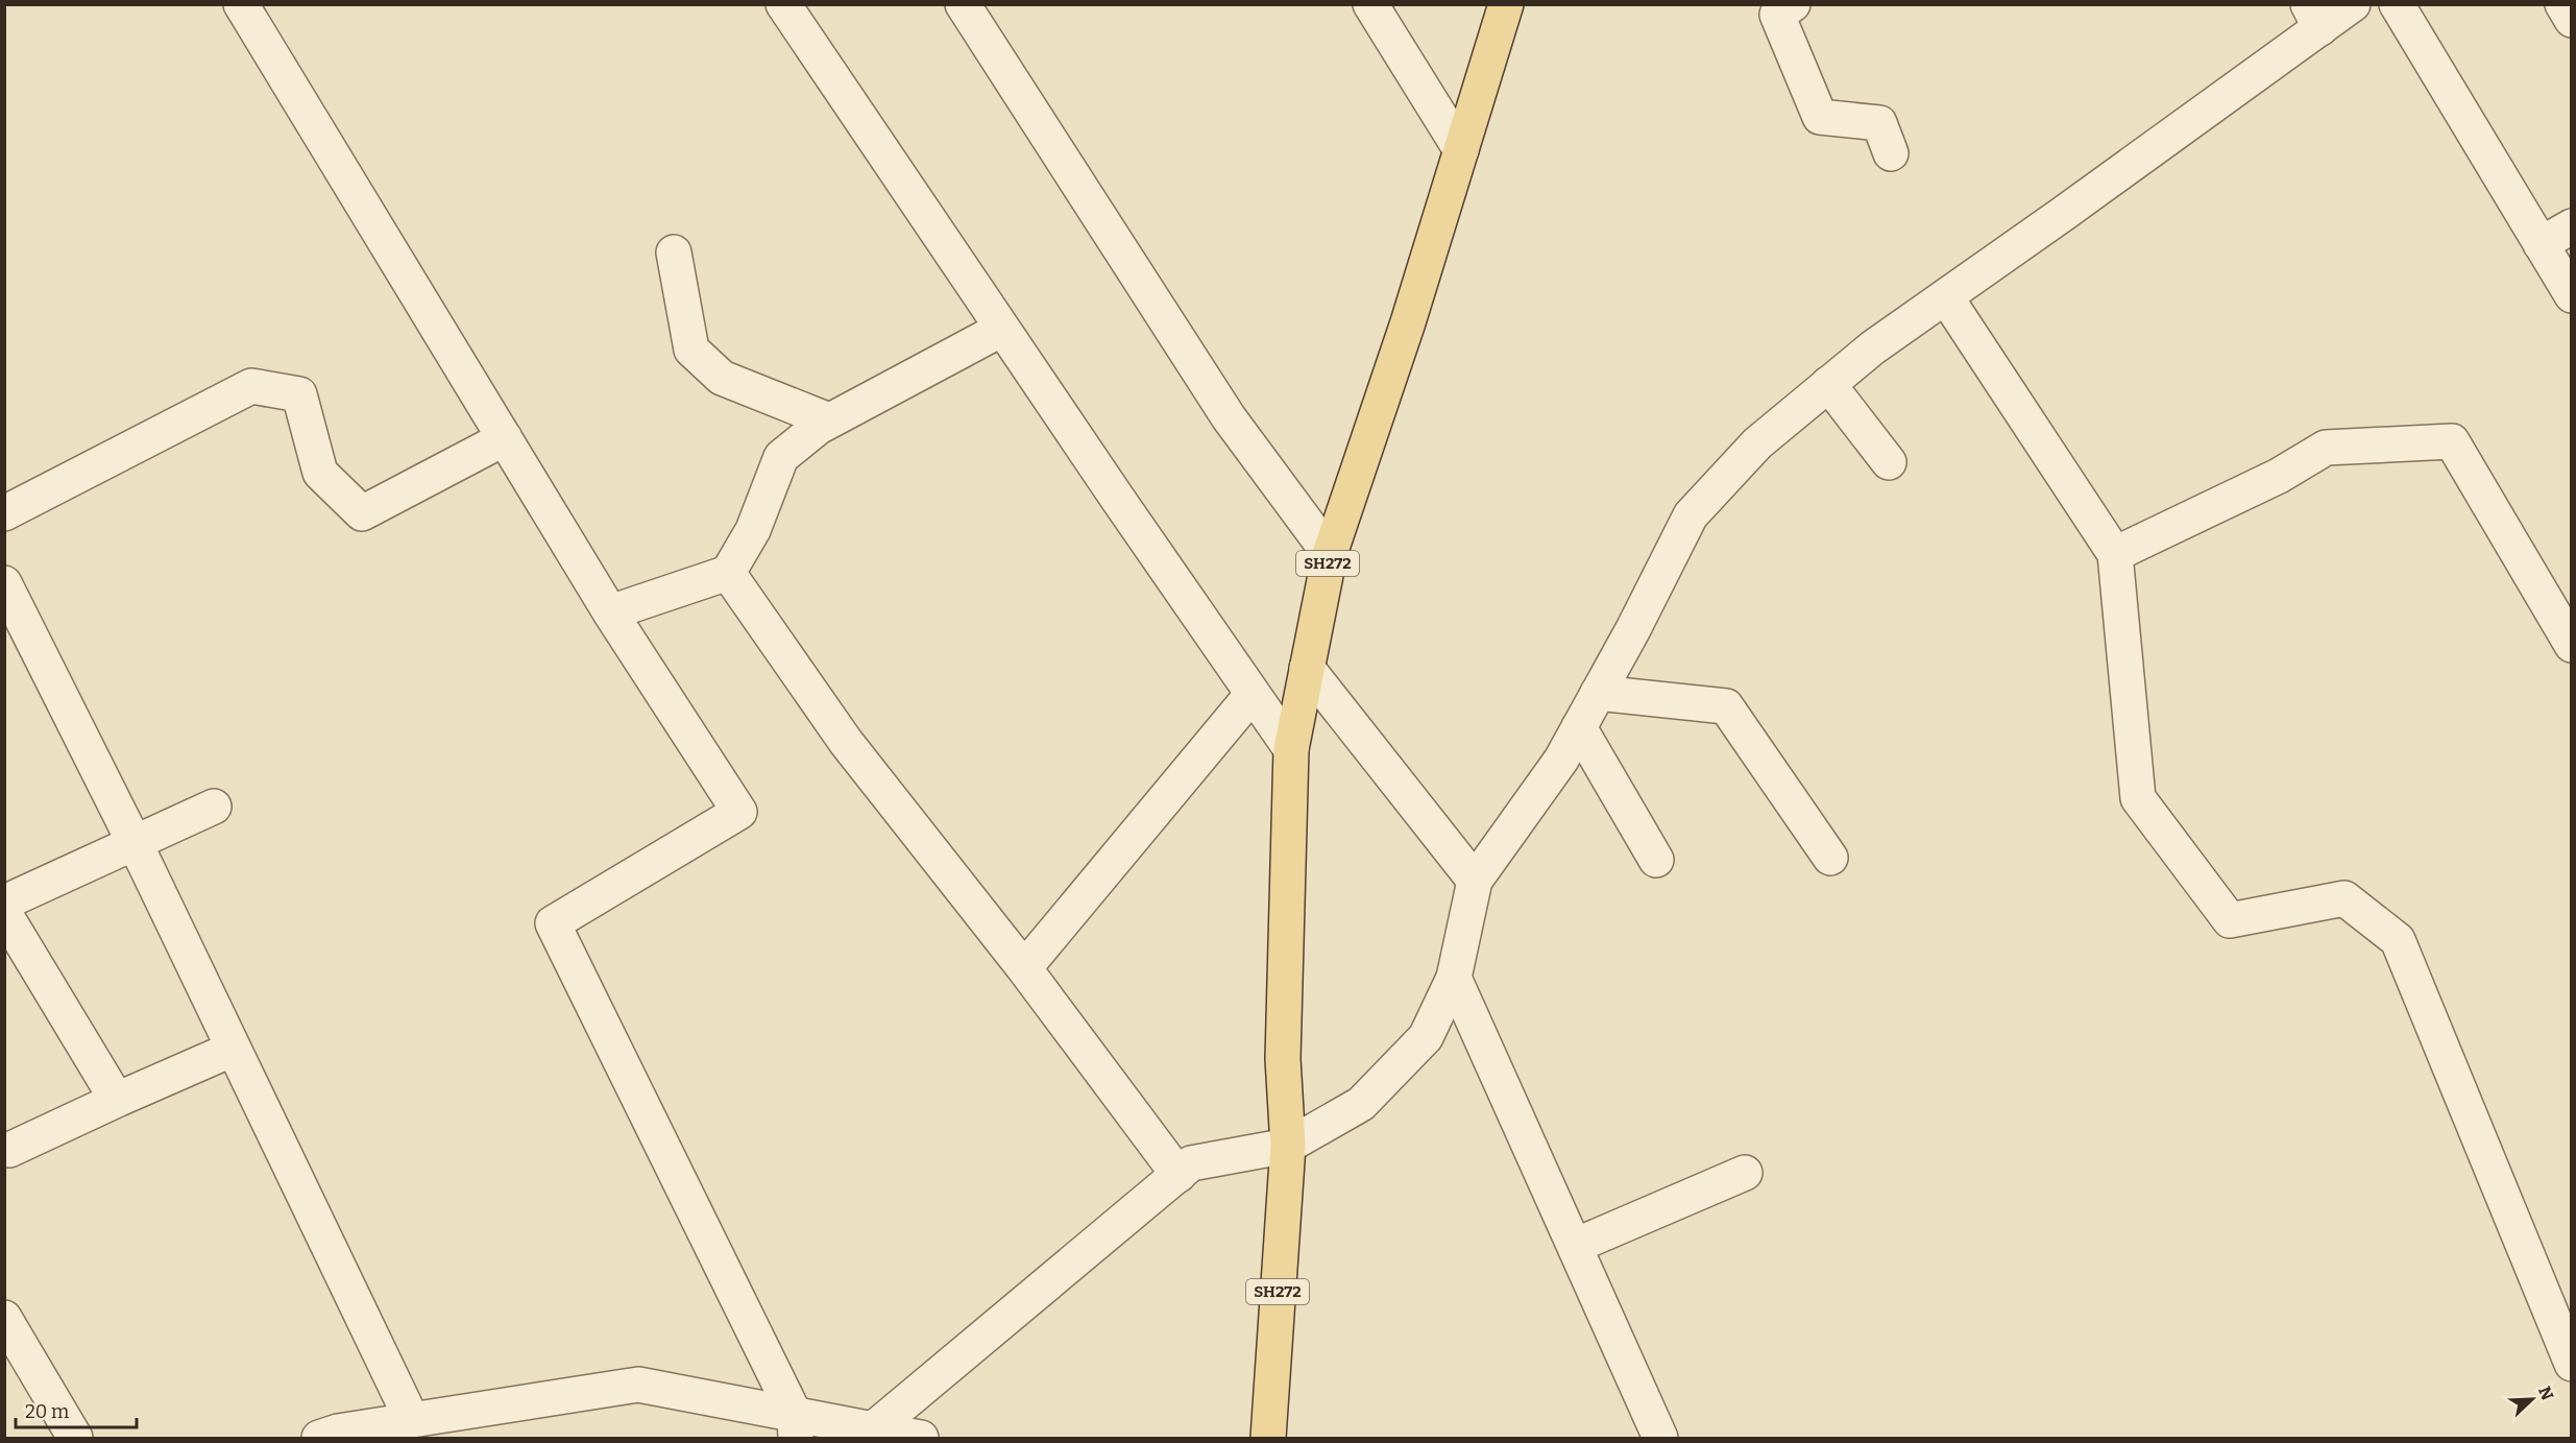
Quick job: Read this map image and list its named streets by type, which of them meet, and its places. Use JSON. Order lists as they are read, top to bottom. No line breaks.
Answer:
{"streets":{"main road":["SH272"]},"scale_bar":"20 m","north":"top right"}
